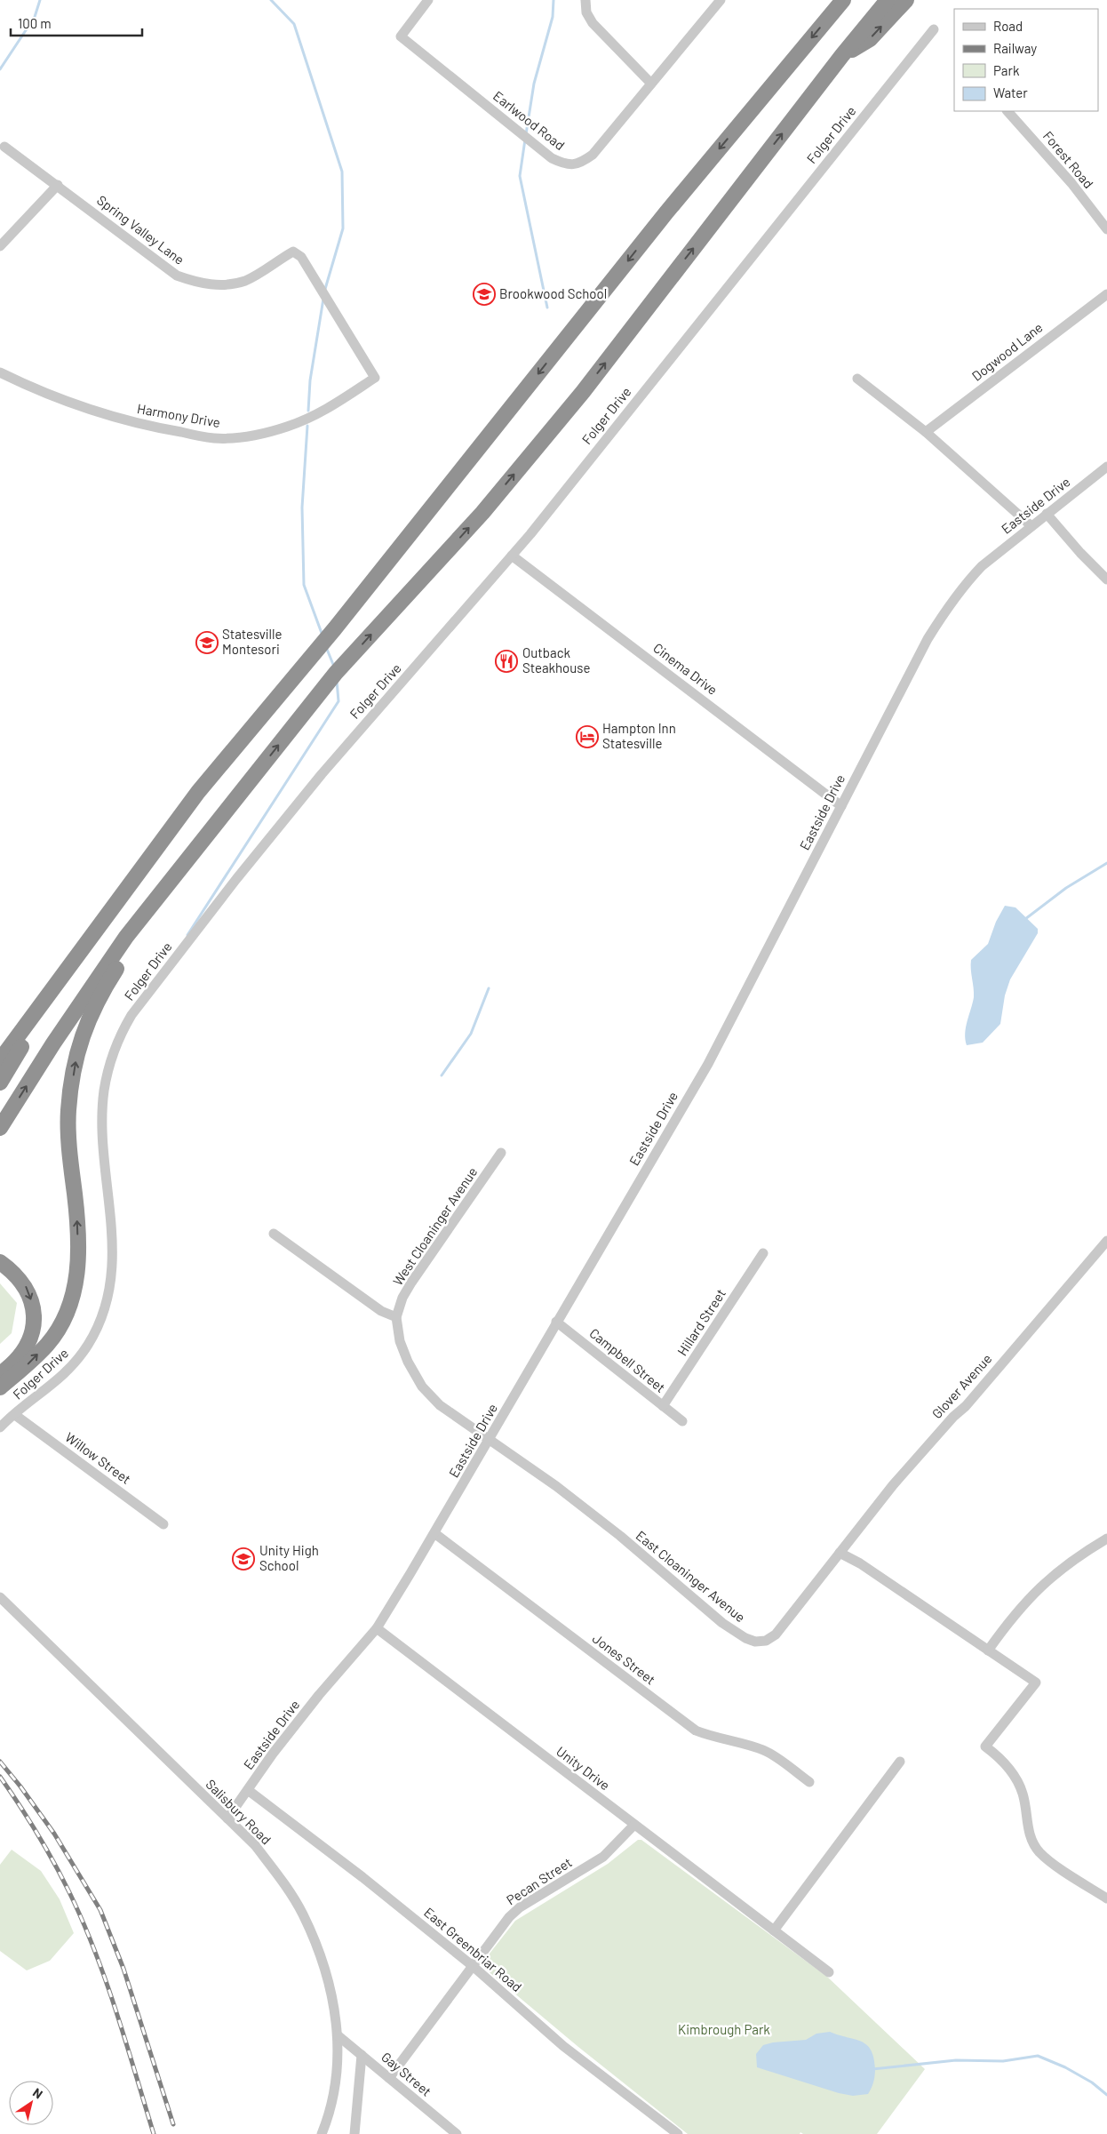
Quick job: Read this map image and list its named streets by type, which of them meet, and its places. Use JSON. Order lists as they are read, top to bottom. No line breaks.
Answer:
{"streets":{"street":["Earlwood Road","Folger Drive","Forest Road","Spring Valley Lane","Dogwood Lane","Harmony Drive","Eastside Drive","Cinema Drive","West Cloaninger Avenue","Hillard Street","Campbell Street","Glover Avenue","Willow Street","East Cloaninger Avenue","Jones Street","Unity Drive","Salisbury Road","Pecan Street","East Greenbriar Road","Gay Street"]},"crossings":[["Folger Drive","Cinema Drive"],["Folger Drive","Willow Street"],["Spring Valley Lane","Harmony Drive"],["Eastside Drive","Cinema Drive"],["Eastside Drive","Campbell Street"],["Eastside Drive","East Cloaninger Avenue"],["Eastside Drive","Jones Street"],["Eastside Drive","Unity Drive"],["Eastside Drive","Salisbury Road"],["Eastside Drive","East Greenbriar Road"],["West Cloaninger Avenue","East Cloaninger Avenue"],["Hillard Street","Campbell Street"],["Glover Avenue","East Cloaninger Avenue"],["Unity Drive","Pecan Street"],["Salisbury Road","Gay Street"],["Pecan Street","East Greenbriar Road"],["Pecan Street","Gay Street"]],"parks":["Kimbrough Park"],"places":{"school or university":["Brookwood School","Statesville Montesori","Unity High School"],"restaurant":["Outback Steakhouse"],"hotel":["Hampton Inn Statesville"]},"legend":["Road","Railway","Park","Water"],"scale_bar":"100 m","north":"top right"}
